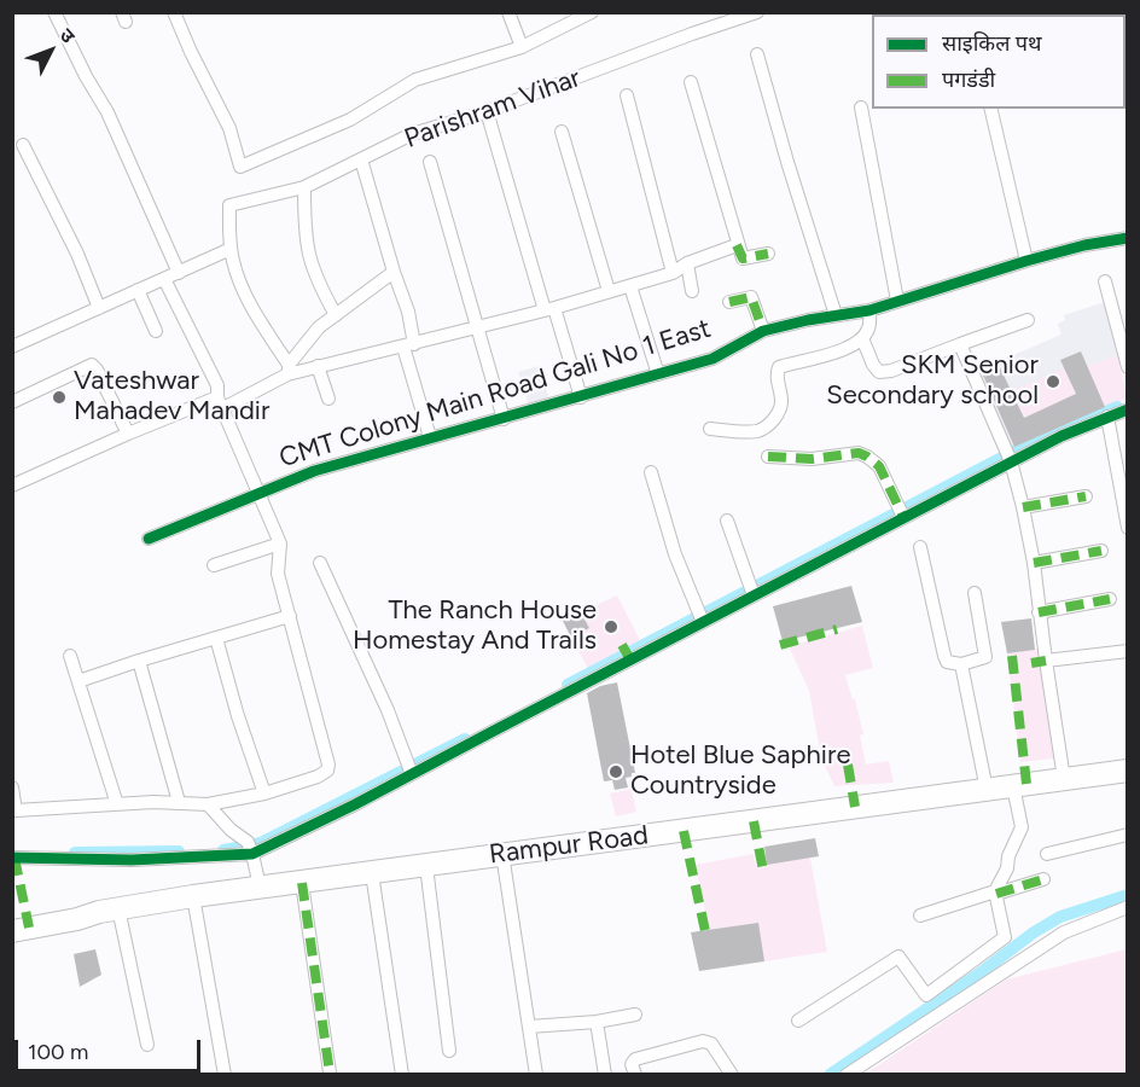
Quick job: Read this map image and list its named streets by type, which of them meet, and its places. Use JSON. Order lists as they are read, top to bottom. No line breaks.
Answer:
{"streets":{"main road":["Rampur Road"],"street":["Parishram Vihar","CMT Colony Main Road Gali No 1 East"]},"places":["SKM Senior Secondary school","Vateshwar Mahadev Mandir","The Ranch House Homestay And Trails","Hotel Blue Saphire Countryside"],"legend":["साइकिल पथ","पगडंडी"],"scale_bar":"100 m","north":"top right"}
